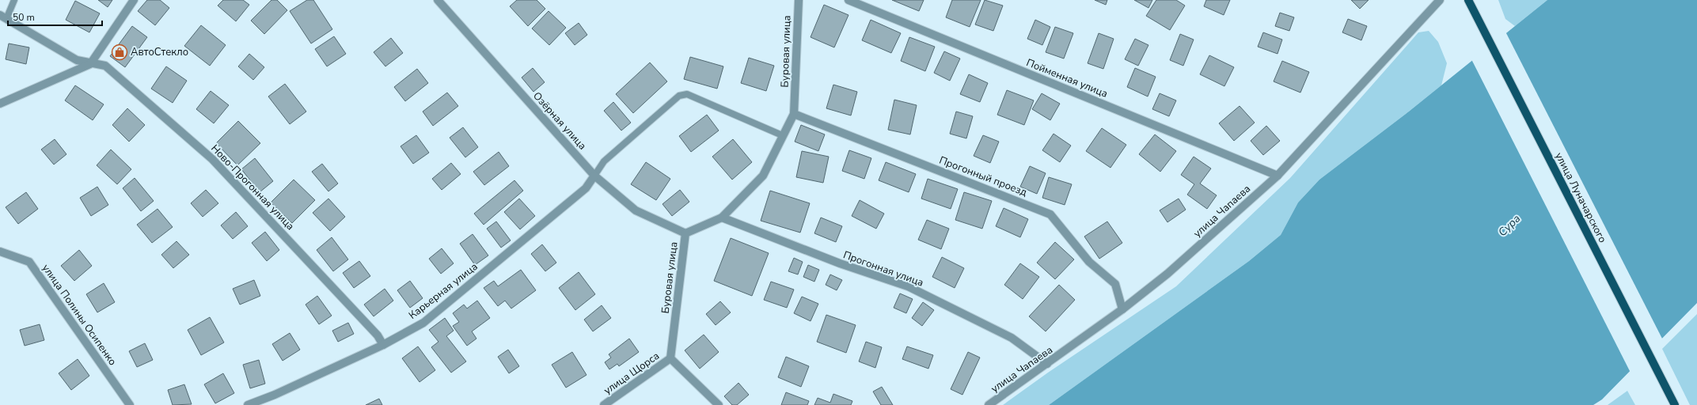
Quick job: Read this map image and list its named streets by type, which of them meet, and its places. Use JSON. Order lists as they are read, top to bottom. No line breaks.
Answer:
{"streets":{"main road":["улица Луначарского"],"street":["Буровая улица","Пойменная улица","Озёрная улица","Прогонный проезд","Ново-Прогонная улица","улица Чапаева","Прогонная улица","Карьерная улица","улица Полины Осипенко","улица Щорса"]},"crossings":[["Буровая улица","Озёрная улица"],["Буровая улица","Прогонный проезд"],["Буровая улица","Прогонная улица"],["Буровая улица","улица Щорса"],["Пойменная улица","улица Чапаева"],["Озёрная улица","Карьерная улица"],["Прогонный проезд","улица Чапаева"],["Ново-Прогонная улица","Карьерная улица"],["улица Чапаева","Прогонная улица"]],"water":["Сура"],"places":{"shop":["АвтоСтекло"]},"scale_bar":"50 m"}
